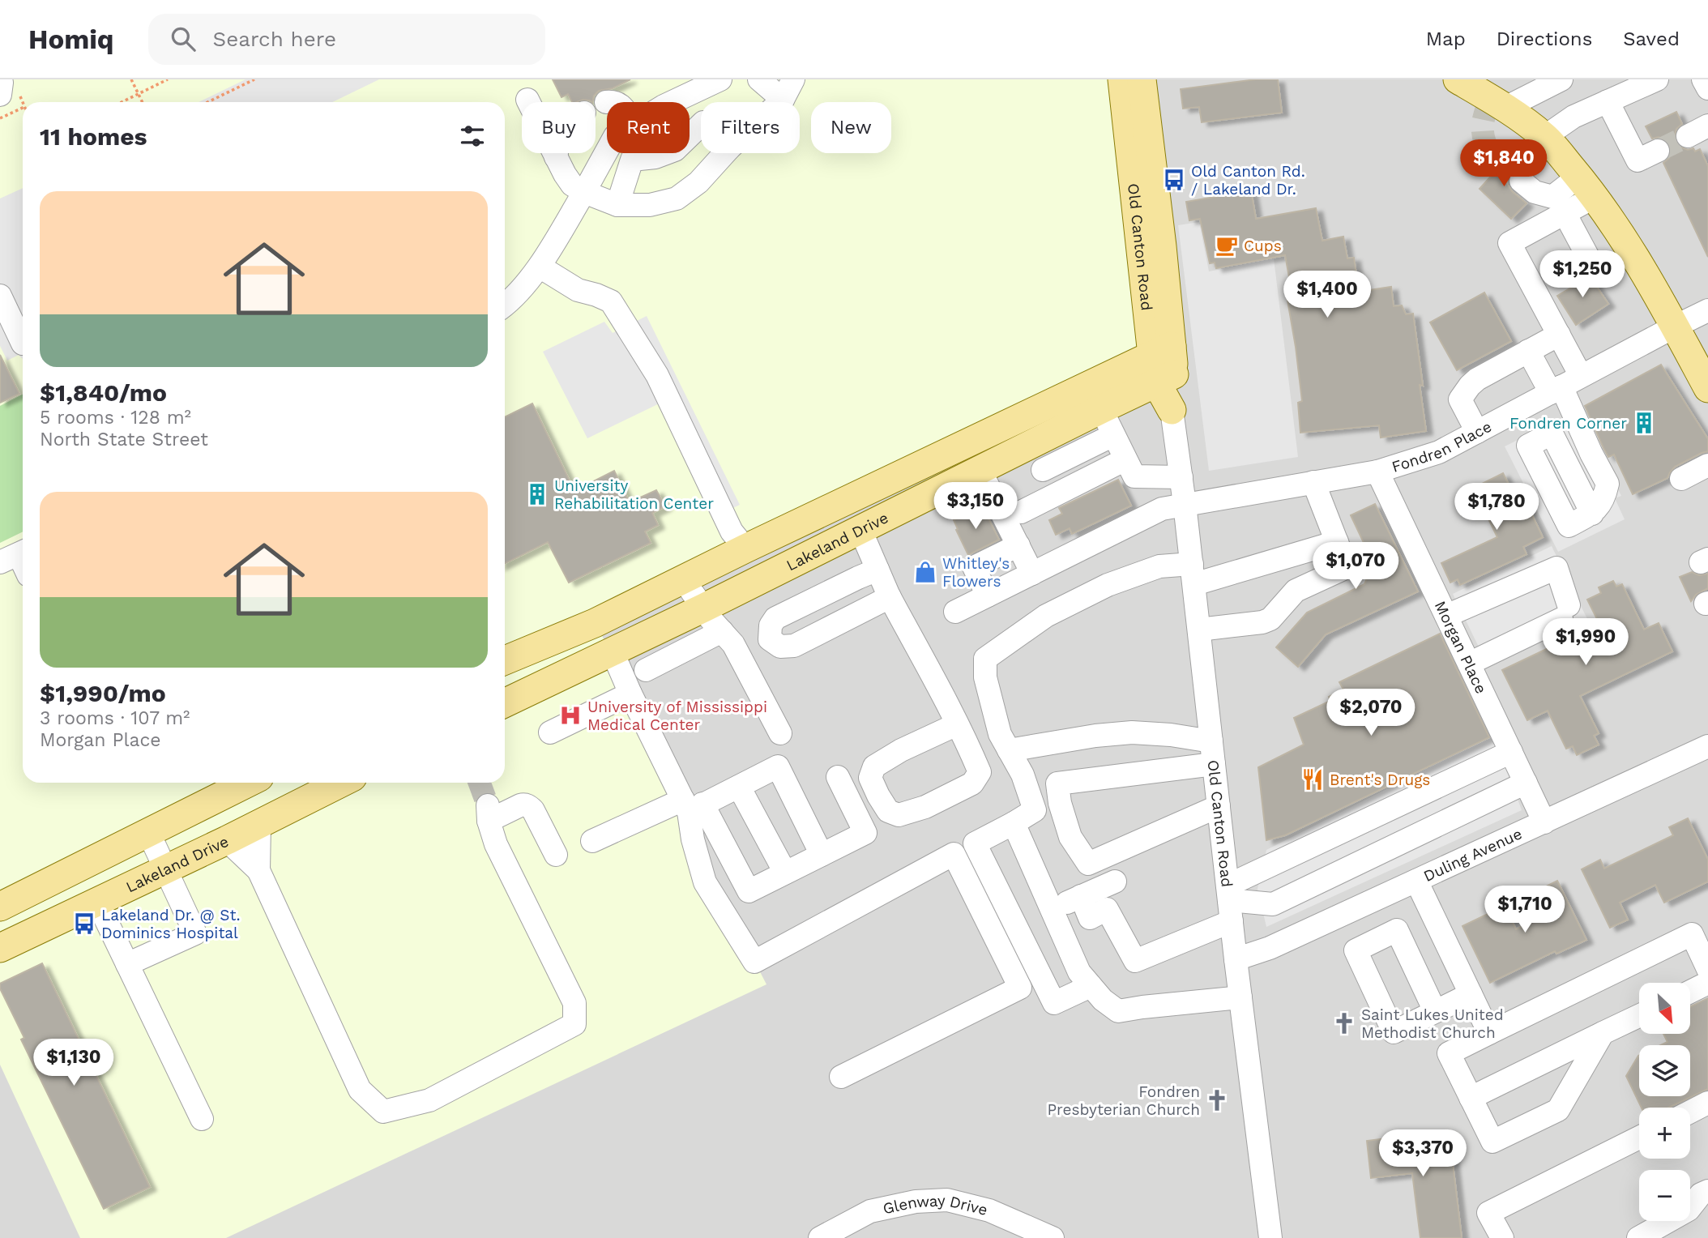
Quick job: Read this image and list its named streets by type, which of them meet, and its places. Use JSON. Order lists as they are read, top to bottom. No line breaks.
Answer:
{"streets":{"main road":["Old Canton Road","Lakeland Drive"],"street":["Fondren Place","Morgan Place","Duling Avenue","Glenway Drive"]},"crossings":[["Old Canton Road","Fondren Place"],["Old Canton Road","Lakeland Drive"],["Old Canton Road","Duling Avenue"],["Fondren Place","Morgan Place"],["Morgan Place","Duling Avenue"]],"places":{"bus stop":["Old Canton Rd. / Lakeland Dr.","Lakeland Dr. @ St. Dominics Hospital"],"cafe":["Cups"],"building":["Fondren Corner","University Rehabilitation Center"],"shop":["Whitley's Flowers"],"hospital":["University of Mississippi Medical Center"],"restaurant":["Brent's Drugs"],"church":["Saint Lukes United Methodist Church","Fondren Presbyterian Church"]},"north":"bottom right","page":{"header":"Homiq","search":"Search here","nav":["Map","Directions","Saved"],"chip":["Buy","Rent","Filters","New"],"heading":"11 homes","price":["$1,840","$1,250","$1,400","$3,150","$1,780","$1,070","$1,990","$2,070","$1,710","$1,130","$3,370"],"list":[{"name":"$1,840/mo","note":"5 rooms · 128 m² · North State Street"},{"name":"$1,990/mo","note":"3 rooms · 107 m² · Morgan Place"}],"map_buttons":["+","−"]}}
